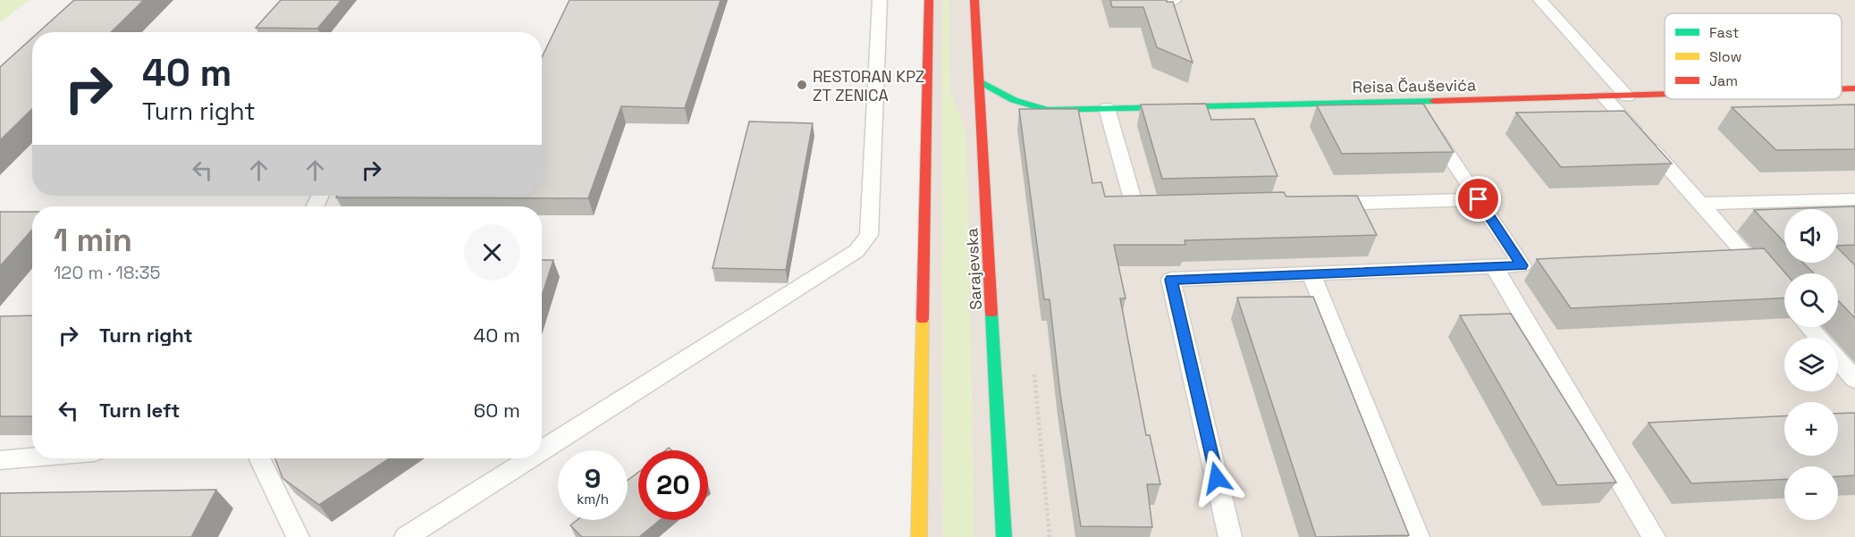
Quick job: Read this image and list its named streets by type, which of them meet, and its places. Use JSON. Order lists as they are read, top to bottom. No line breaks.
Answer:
{"streets":{"main road":["Reisa Čauševića","Sarajevska"]},"crossings":[["Reisa Čauševića","Sarajevska"]],"places":["RESTORAN KPZ ZT ZENICA"],"legend":["Fast","Slow","Jam"],"page":{"turn":["40 m","Turn right"],"heading":["1 min","120 m · 18:35"],"map_buttons":["+","−"],"list":[{"name":"Turn right","value":"40 m"},{"name":"Turn left","value":"60 m"}],"speed":"9 km/h","limit":"20"}}
